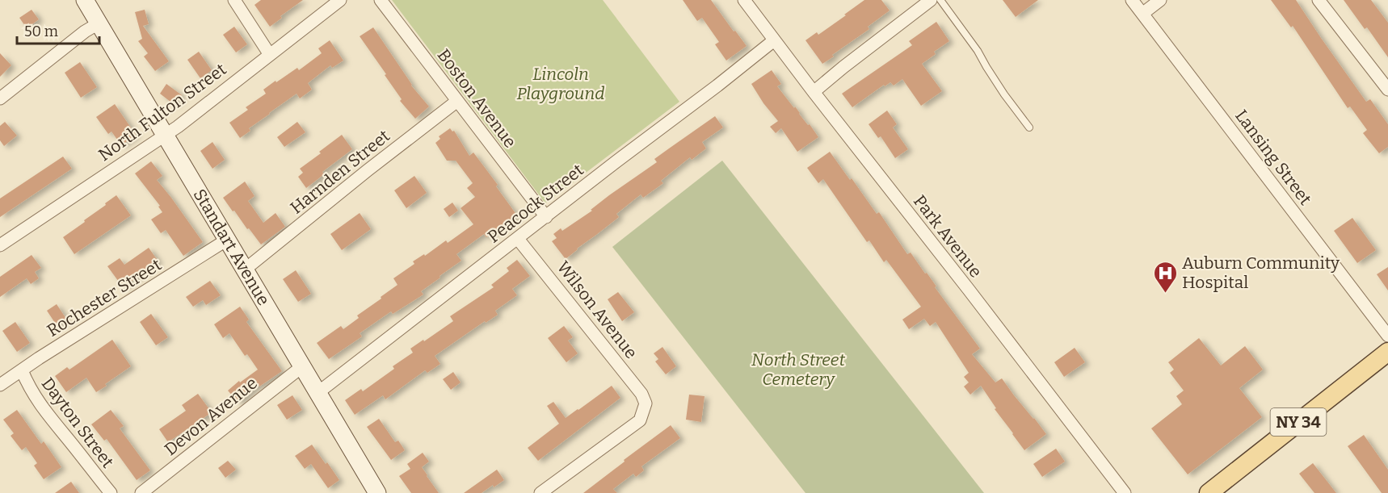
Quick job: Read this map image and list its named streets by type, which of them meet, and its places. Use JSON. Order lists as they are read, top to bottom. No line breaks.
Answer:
{"streets":{"main road":["NY 34"],"street":["Boston Avenue","North Fulton Street","Lansing Street","Harnden Street","Peacock Street","Park Avenue","Standart Avenue","Rochester Street","Wilson Avenue","Devon Avenue","Dayton Street"]},"crossings":[["Boston Avenue","Harnden Street"],["Boston Avenue","Peacock Street"],["North Fulton Street","Standart Avenue"],["Harnden Street","Standart Avenue"],["Peacock Street","Park Avenue"],["Peacock Street","Standart Avenue"],["Peacock Street","Wilson Avenue"],["Standart Avenue","Rochester Street"],["Standart Avenue","Devon Avenue"],["Rochester Street","Dayton Street"]],"parks":["Lincoln Playground","North Street Cemetery"],"places":{"hospital":["Auburn Community Hospital"]},"scale_bar":"50 m"}
